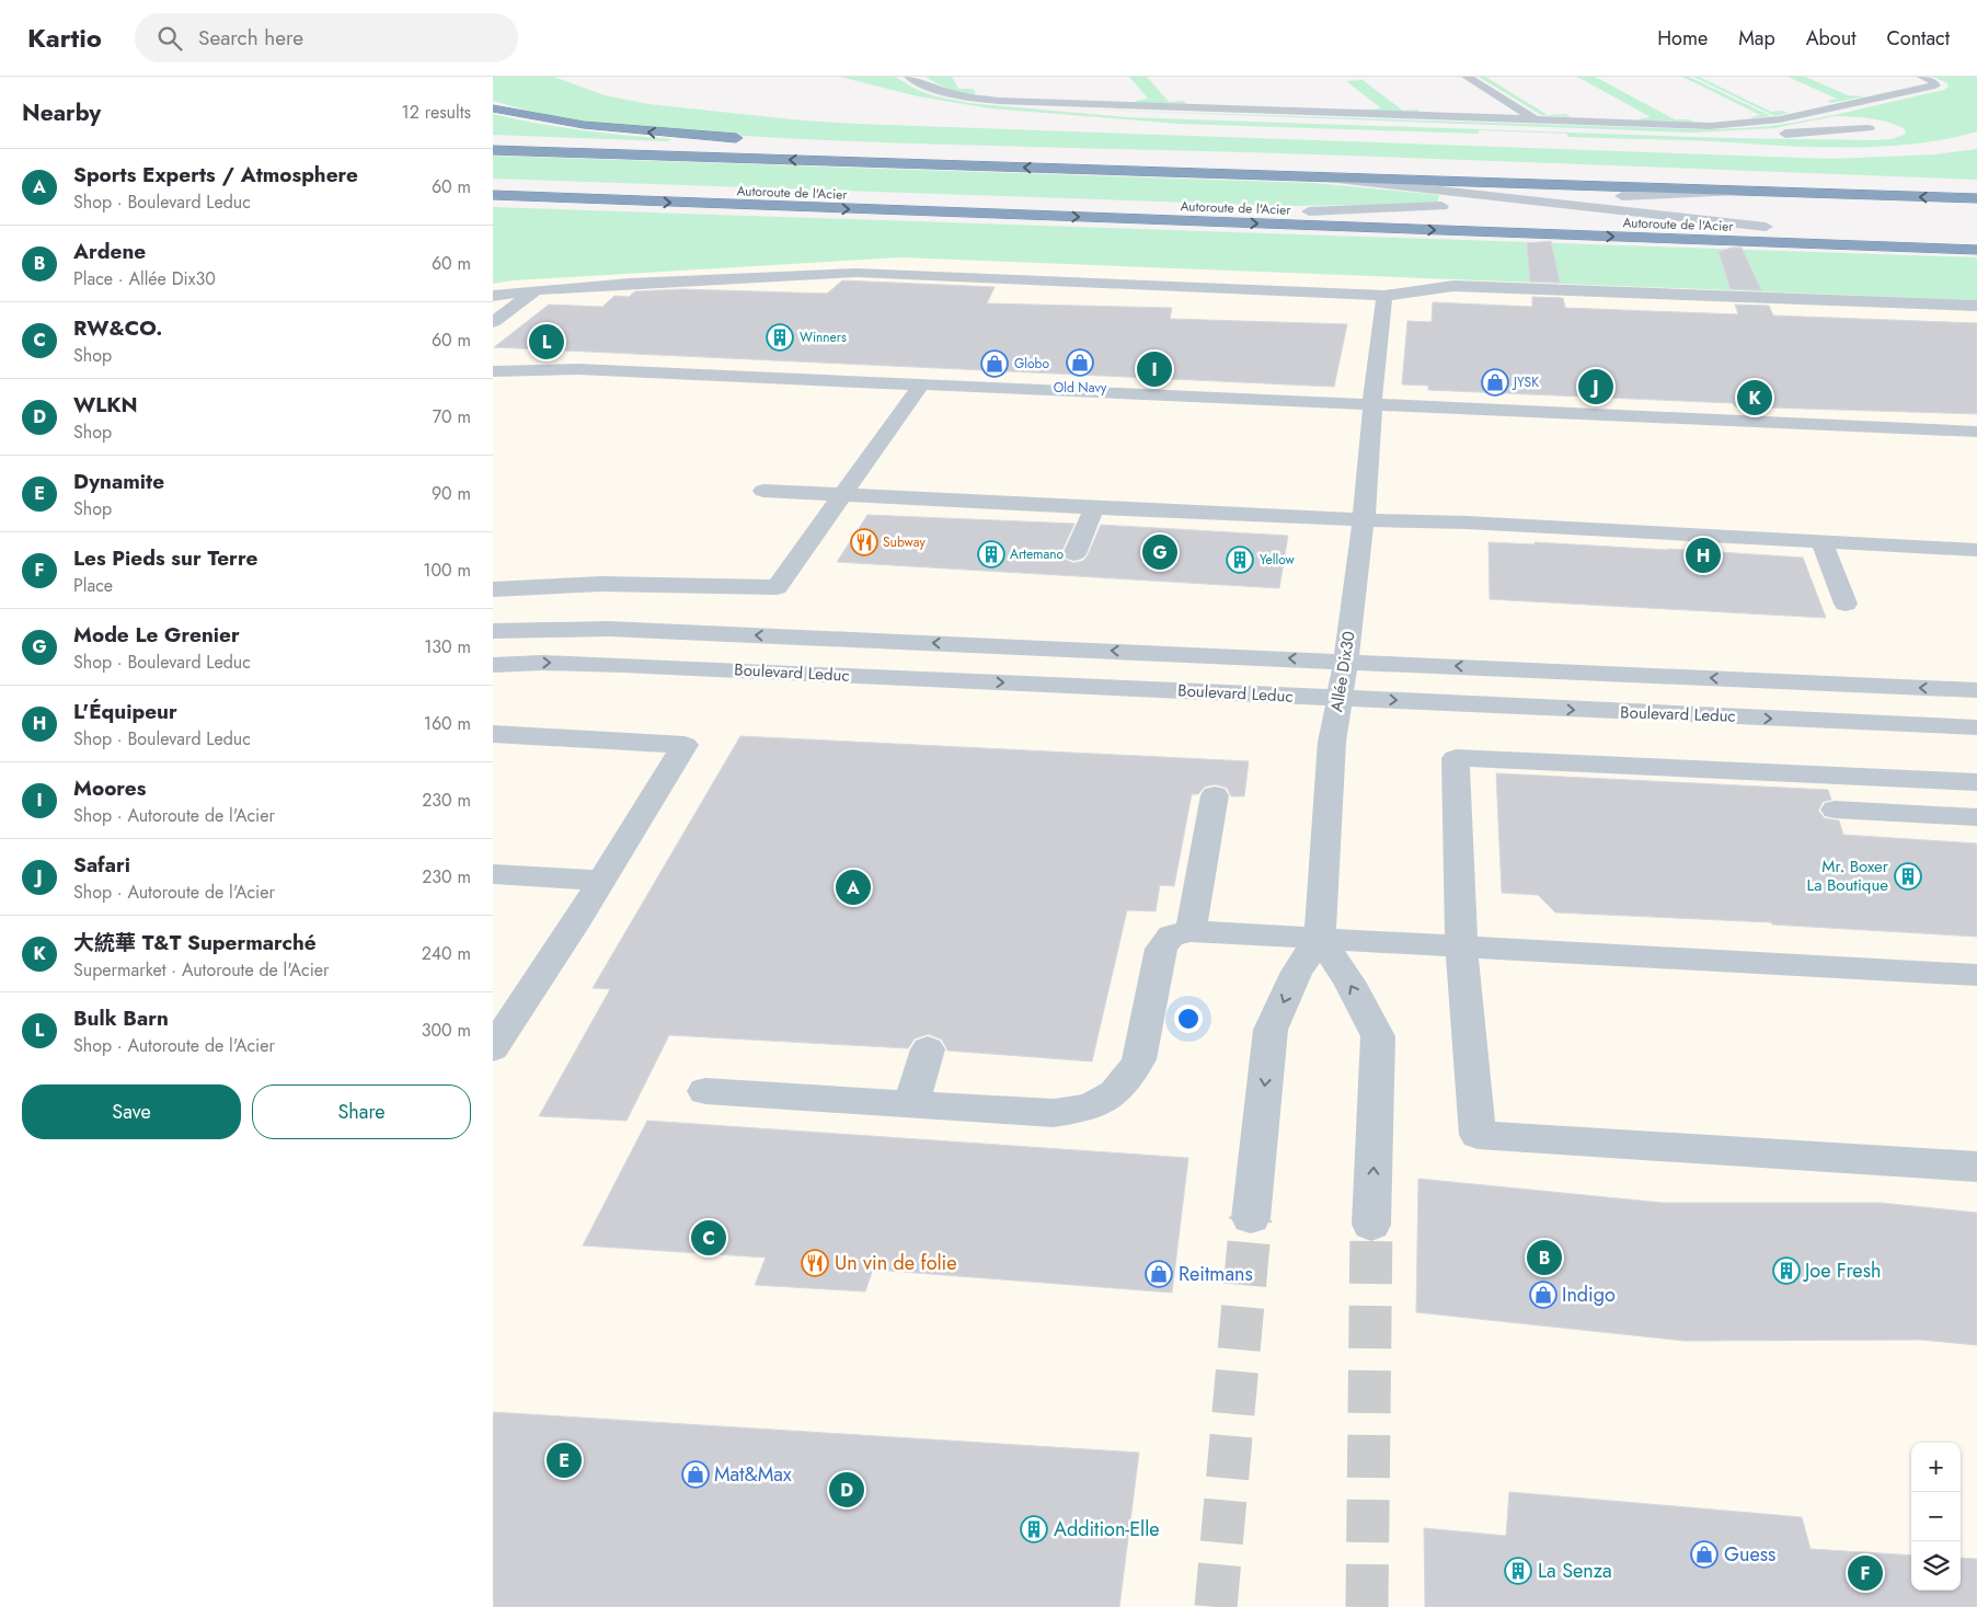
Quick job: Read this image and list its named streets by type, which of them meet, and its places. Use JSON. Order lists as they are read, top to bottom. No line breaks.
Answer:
{"streets":{"highway":["Autoroute de l'Acier"],"street":["Allée Dix30","Boulevard Leduc"]},"crossings":[["Allée Dix30","Boulevard Leduc"]],"places":{"building":["Winners","Artemano","Yellow","Mr. Boxer La Boutique","Joe Fresh","Addition-Elle","La Senza"],"shop":["Old Navy","Globo","JYSK","Reitmans","Indigo","Mat&Max","Guess"],"restaurant":["Subway","Un vin de folie"]},"page":{"header":"Kartio","search":"Search here","nav":["Home","Map","About","Contact"],"heading":["Nearby","12 results"],"list":[{"mark":"A","name":"Sports Experts / Atmosphere","note":"Shop · Boulevard Leduc","value":"60 m"},{"mark":"B","name":"Ardene","note":"Place · Allée Dix30","value":"60 m"},{"mark":"C","name":"RW&CO.","note":"Shop","value":"60 m"},{"mark":"D","name":"WLKN","note":"Shop","value":"70 m"},{"mark":"E","name":"Dynamite","note":"Shop","value":"90 m"},{"mark":"F","name":"Les Pieds sur Terre","note":"Place","value":"100 m"},{"mark":"G","name":"Mode Le Grenier","note":"Shop · Boulevard Leduc","value":"130 m"},{"mark":"H","name":"L'Équipeur","note":"Shop · Boulevard Leduc","value":"160 m"},{"mark":"I","name":"Moores","note":"Shop · Autoroute de l'Acier","value":"230 m"},{"mark":"J","name":"Safari","note":"Shop · Autoroute de l'Acier","value":"230 m"},{"mark":"K","name":"大統華 T&T Supermarché","note":"Supermarket · Autoroute de l'Acier","value":"240 m"},{"mark":"L","name":"Bulk Barn","note":"Shop · Autoroute de l'Acier","value":"300 m"}],"pins":["L","I","J","K","G","H","A","C","B","E","D","F"],"buttons":["Save","Share"],"map_buttons":["+","−"]}}
